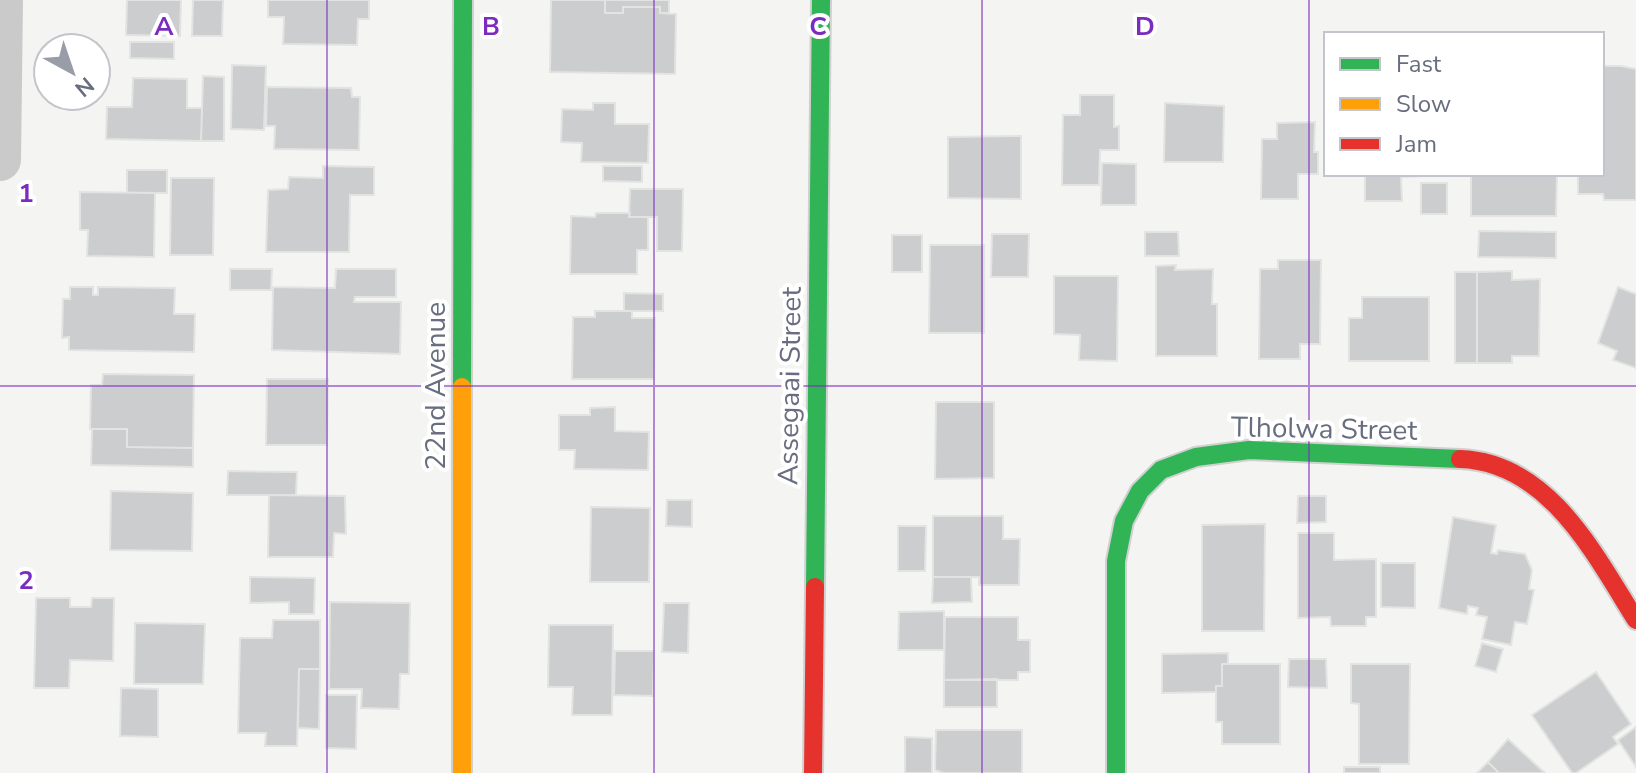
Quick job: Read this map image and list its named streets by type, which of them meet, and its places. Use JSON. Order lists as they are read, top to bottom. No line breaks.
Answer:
{"streets":{"street":["22nd Avenue","Assegaai Street","Tlholwa Street"]},"legend":["Fast","Slow","Jam"],"north":"bottom right","grid":{"columns":["A","B","C","D"],"rows":["1","2"]}}
